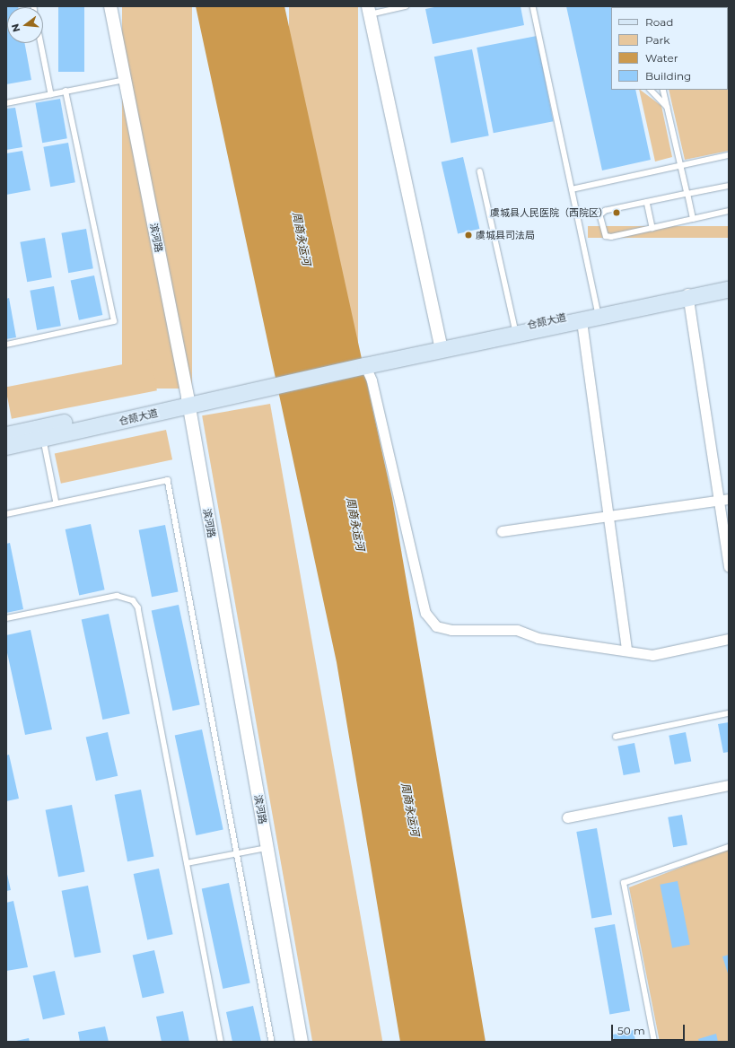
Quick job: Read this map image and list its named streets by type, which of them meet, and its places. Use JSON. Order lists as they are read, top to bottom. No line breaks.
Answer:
{"streets":{"main road":["仓颉大道"],"street":["滨河路"]},"crossings":[["滨河路","仓颉大道"]],"water":["周商永运河"],"places":["虞城县人民医院（西院区）","虞城县司法局"],"legend":["Road","Park","Water","Building"],"scale_bar":"50 m","north":"left"}
